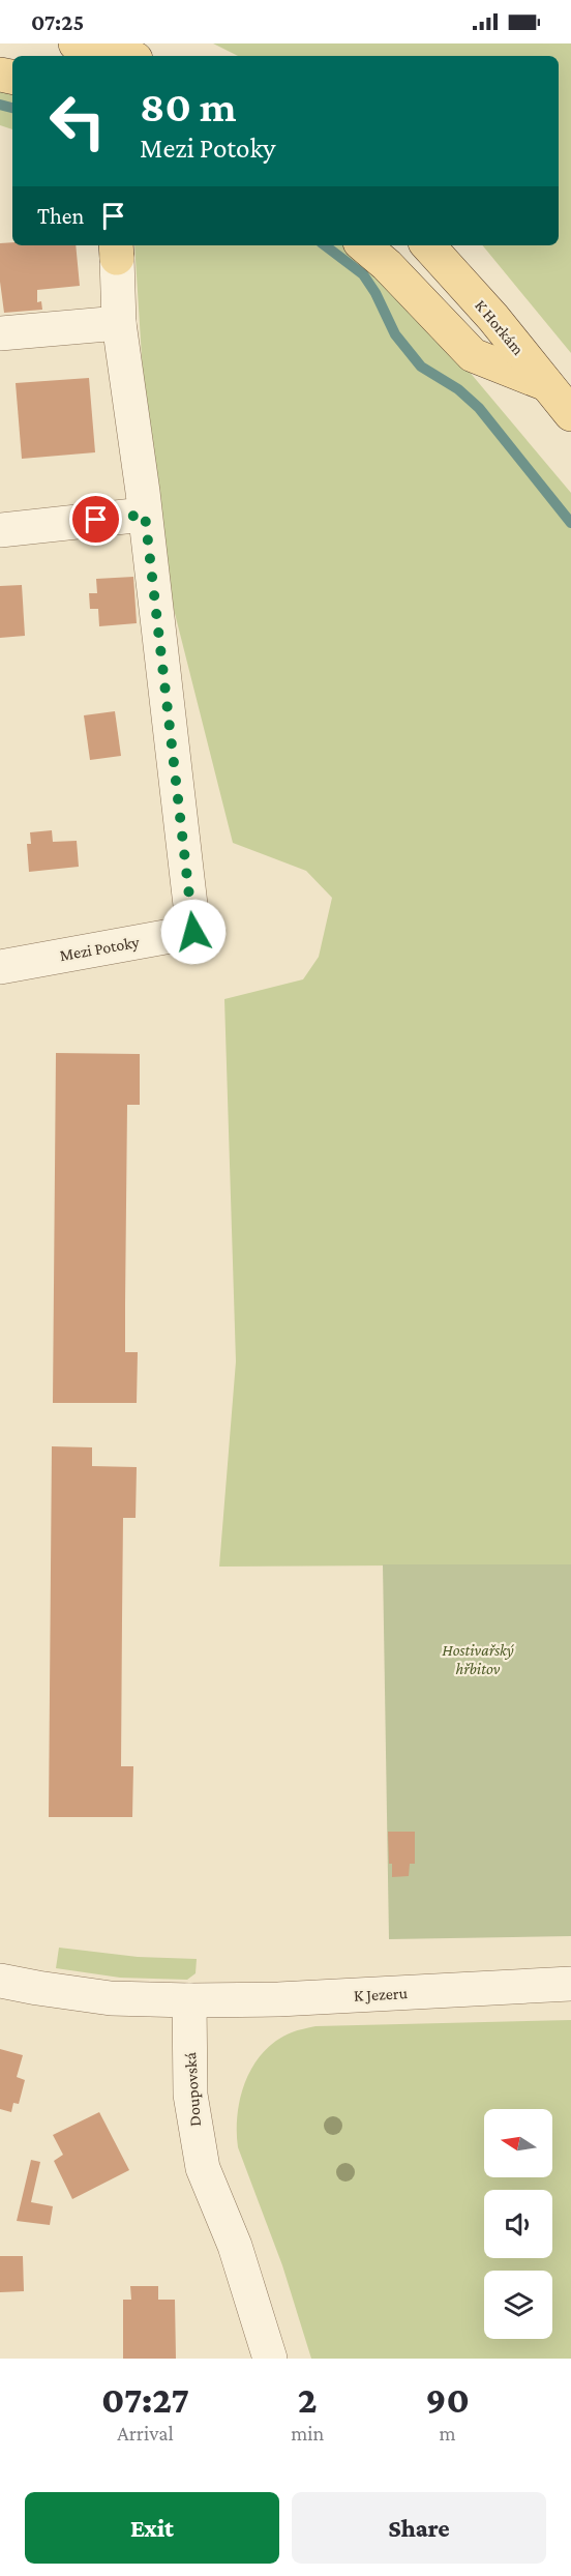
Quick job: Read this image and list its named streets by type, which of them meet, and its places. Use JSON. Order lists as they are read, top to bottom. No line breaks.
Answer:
{"streets":{"main road":["K Horkám"],"street":["Mezi Potoky","K Jezeru","Doupovská"]},"crossings":[["K Jezeru","Doupovská"]],"parks":["Hostivařský hřbitov"],"north":"left","page":{"status":"07:25","turn":["80 m","Mezi Potoky"],"then":"Then","eta":["07:27","Arrival","2","min","90","m"],"buttons":["Exit","Share"]}}
